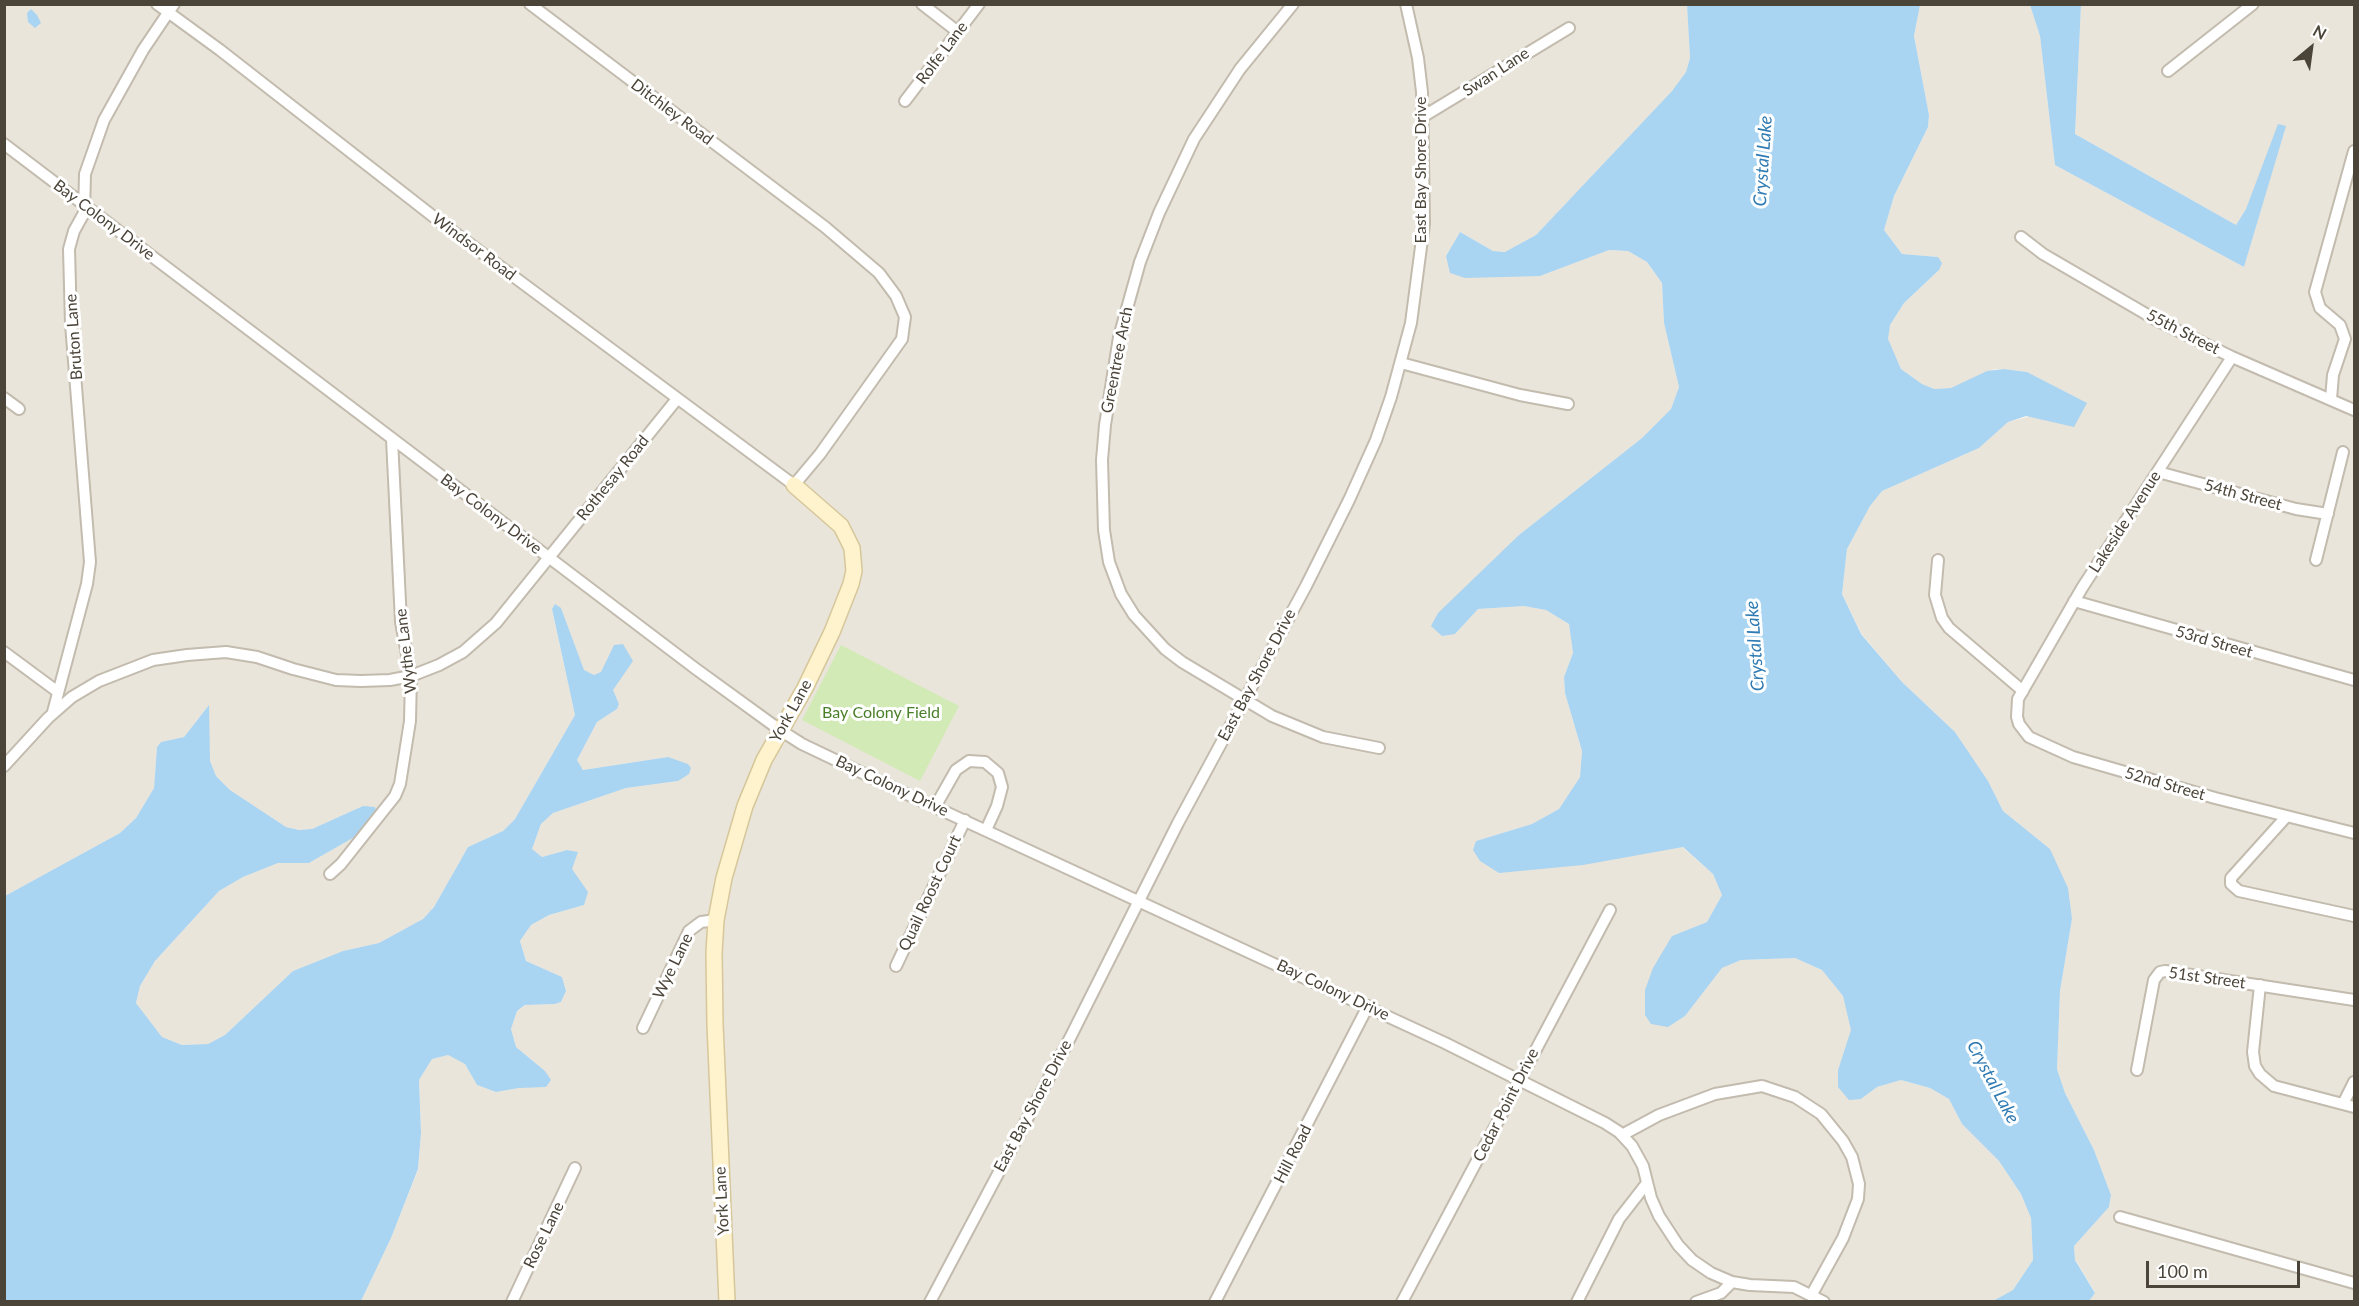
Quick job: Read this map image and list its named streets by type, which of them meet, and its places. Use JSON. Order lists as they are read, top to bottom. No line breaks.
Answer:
{"streets":{"street":["Rolfe Lane","Swan Lane","Ditchley Road","East Bay Shore Drive","Bay Colony Drive","Windsor Road","55th Street","Bruton Lane","Greentree Arch","Rothesay Road","54th Street","Lakeside Avenue","53rd Street","Wythe Lane","York Lane","52nd Street","Quail Roost Court","Wye Lane","51st Street","Cedar Point Drive","Hill Road","Rose Lane"]},"crossings":[["Swan Lane","East Bay Shore Drive"],["Ditchley Road","Windsor Road"],["Ditchley Road","York Lane"],["East Bay Shore Drive","Bay Colony Drive"],["East Bay Shore Drive","Greentree Arch"],["Bay Colony Drive","Bruton Lane"],["Bay Colony Drive","Rothesay Road"],["Bay Colony Drive","Wythe Lane"],["Bay Colony Drive","York Lane"],["Bay Colony Drive","Quail Roost Court"],["Bay Colony Drive","Cedar Point Drive"],["Bay Colony Drive","Hill Road"],["Windsor Road","Bruton Lane"],["Windsor Road","Rothesay Road"],["Windsor Road","York Lane"],["55th Street","Lakeside Avenue"],["Bruton Lane","Rothesay Road"],["Rothesay Road","Wythe Lane"],["54th Street","Lakeside Avenue"],["Lakeside Avenue","53rd Street"],["Lakeside Avenue","52nd Street"],["York Lane","Wye Lane"]],"water":["Crystal Lake"],"parks":["Bay Colony Field"],"scale_bar":"100 m","north":"top right"}
